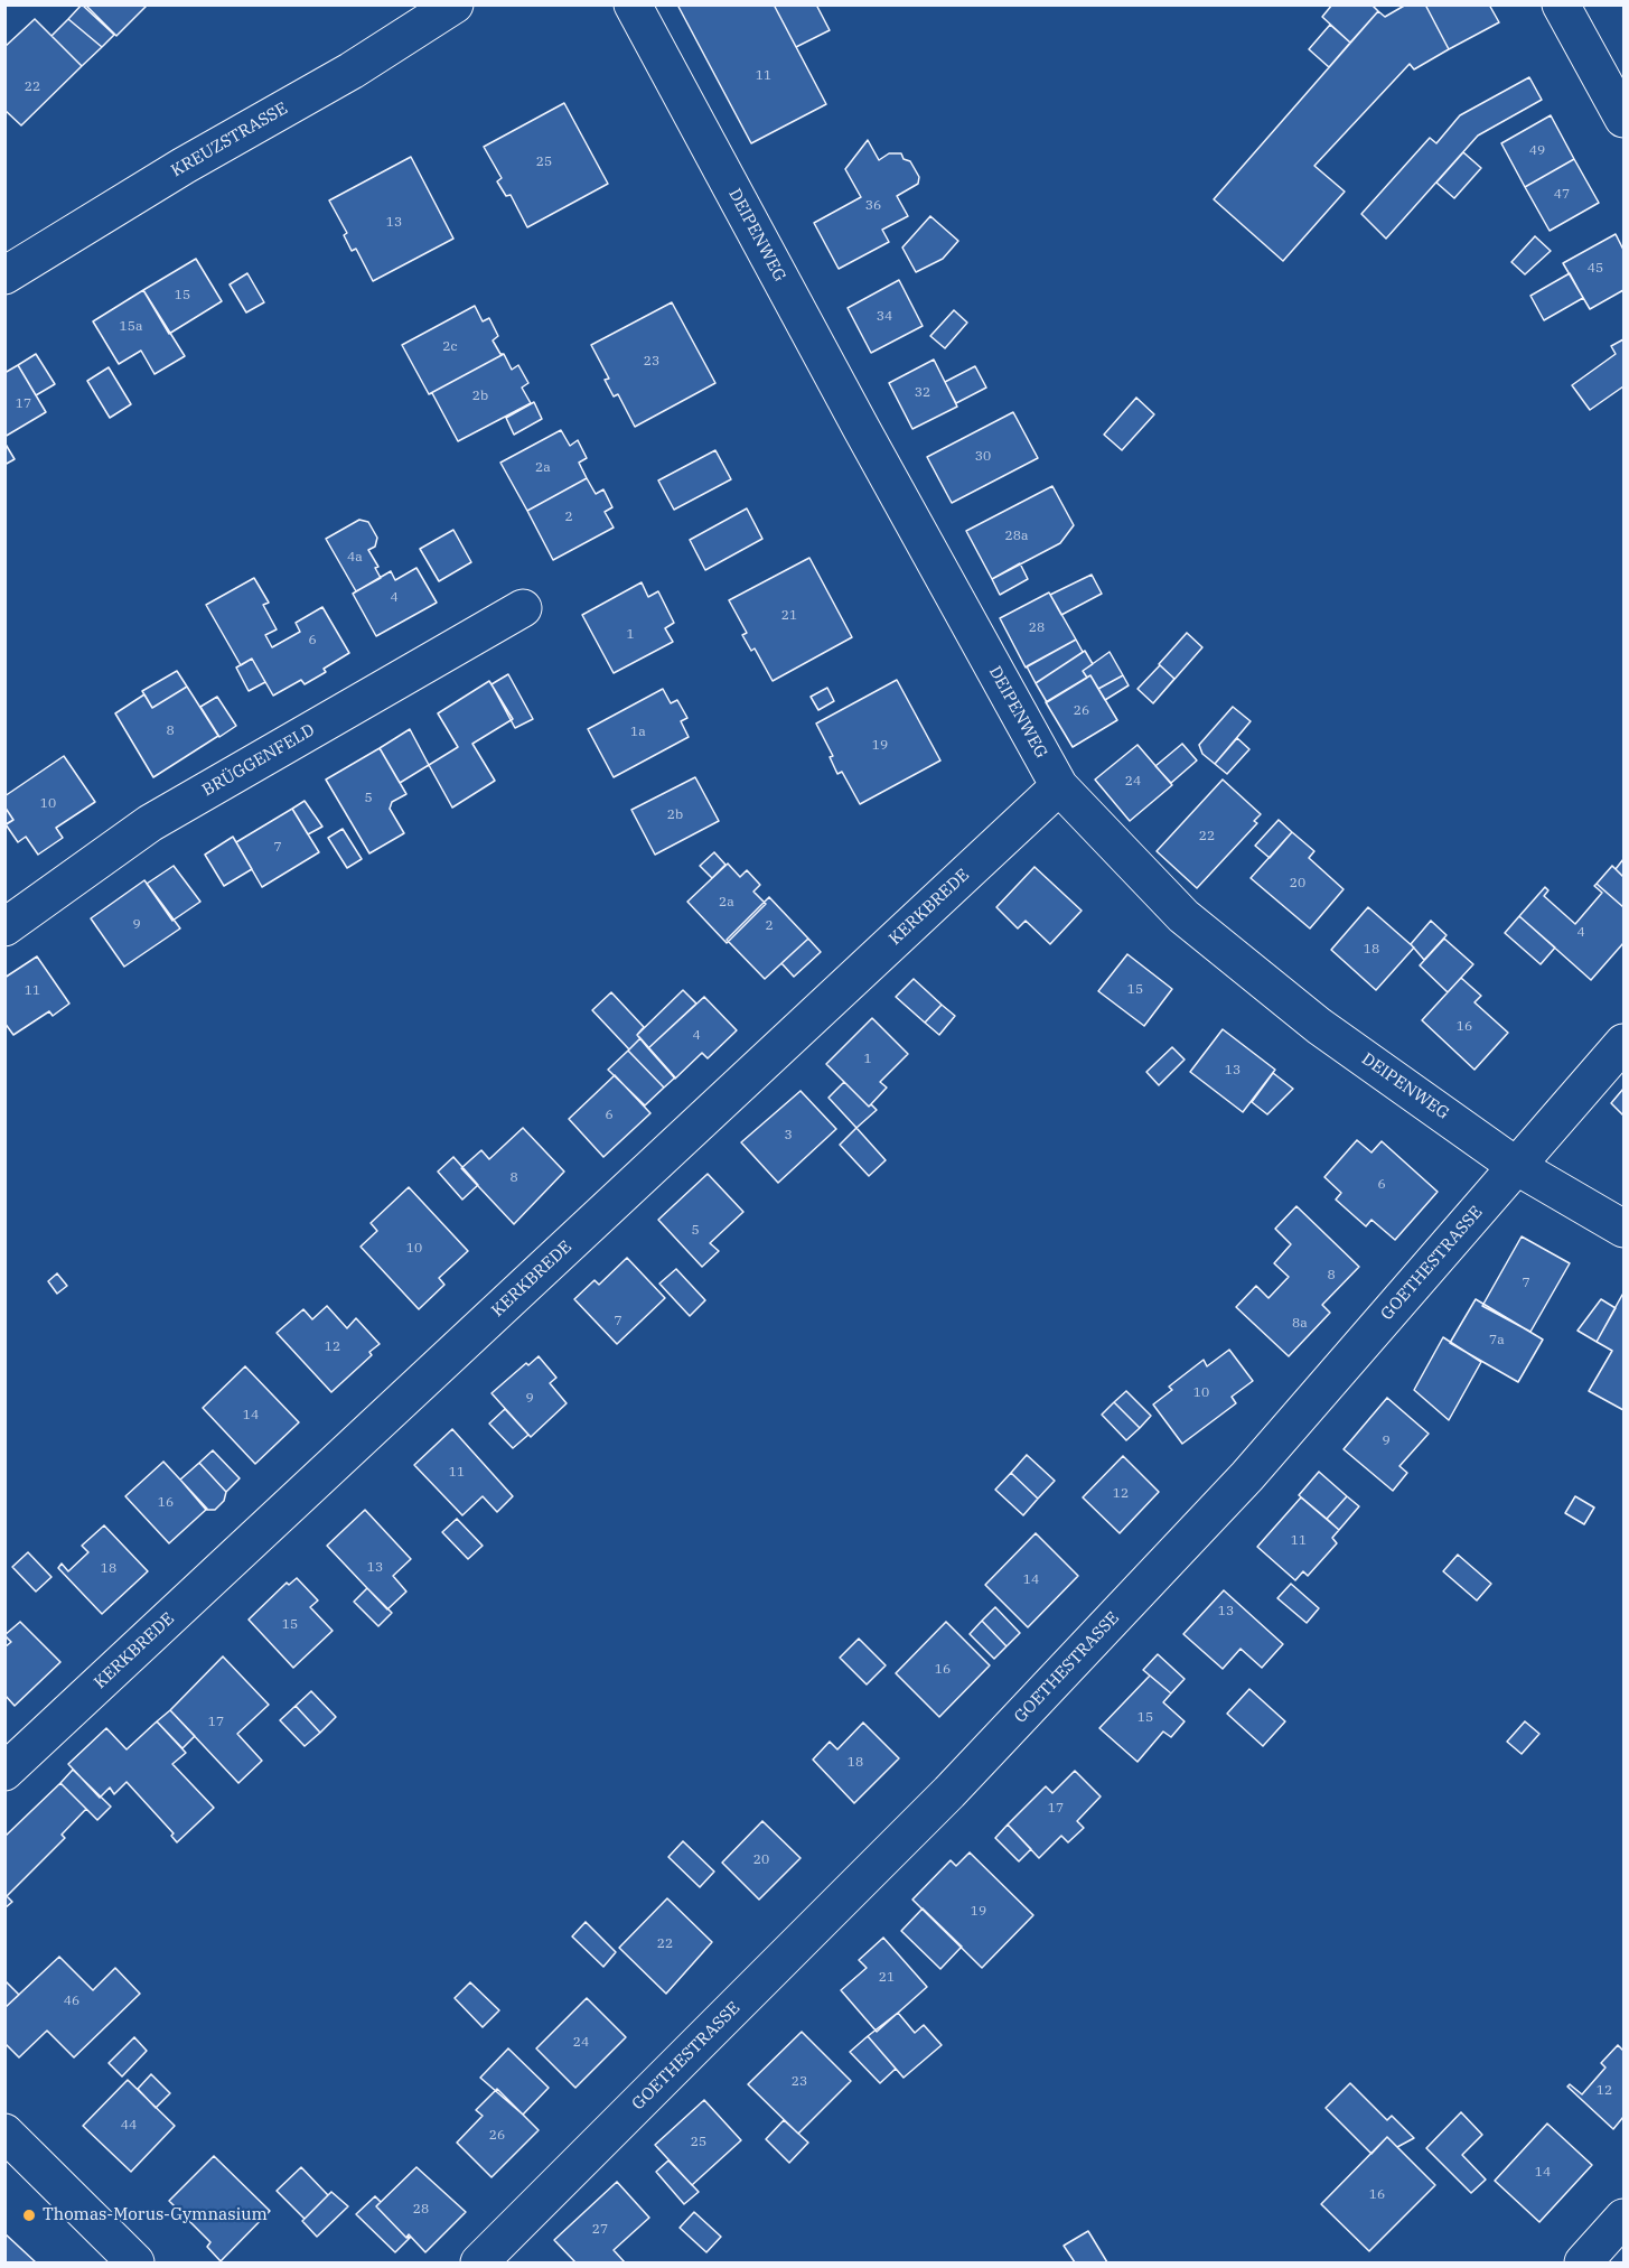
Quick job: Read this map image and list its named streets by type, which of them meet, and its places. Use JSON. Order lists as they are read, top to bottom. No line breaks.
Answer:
{"streets":{"street":["KREUZSTRASSE","DEIPENWEG","BRÜGGENFELD","KERKBREDE","GOETHESTRASSE"]},"crossings":[["DEIPENWEG","KERKBREDE"],["DEIPENWEG","GOETHESTRASSE"]],"places":["Thomas-Morus-Gymnasium"],"house_numbers":["11","22","49","25","47","36","13","45","15","34","15a","2c","23","32","2b","17","30","2a","2","28a","4a","4","21","28","1","6","26","8","1a","19","24","5","10","2b","22","7","20","2a","9","2","4","18","15","11","16","4","1","13","6","3","8","6","5","10","8","7","7","8a","7a","12","10","9","14","9","11","12","16","11","13","18","14","13","15","16","15","17","18","17","20","19","22","21","46","24","23","12","44","26","25","14","16","28","27"]}
